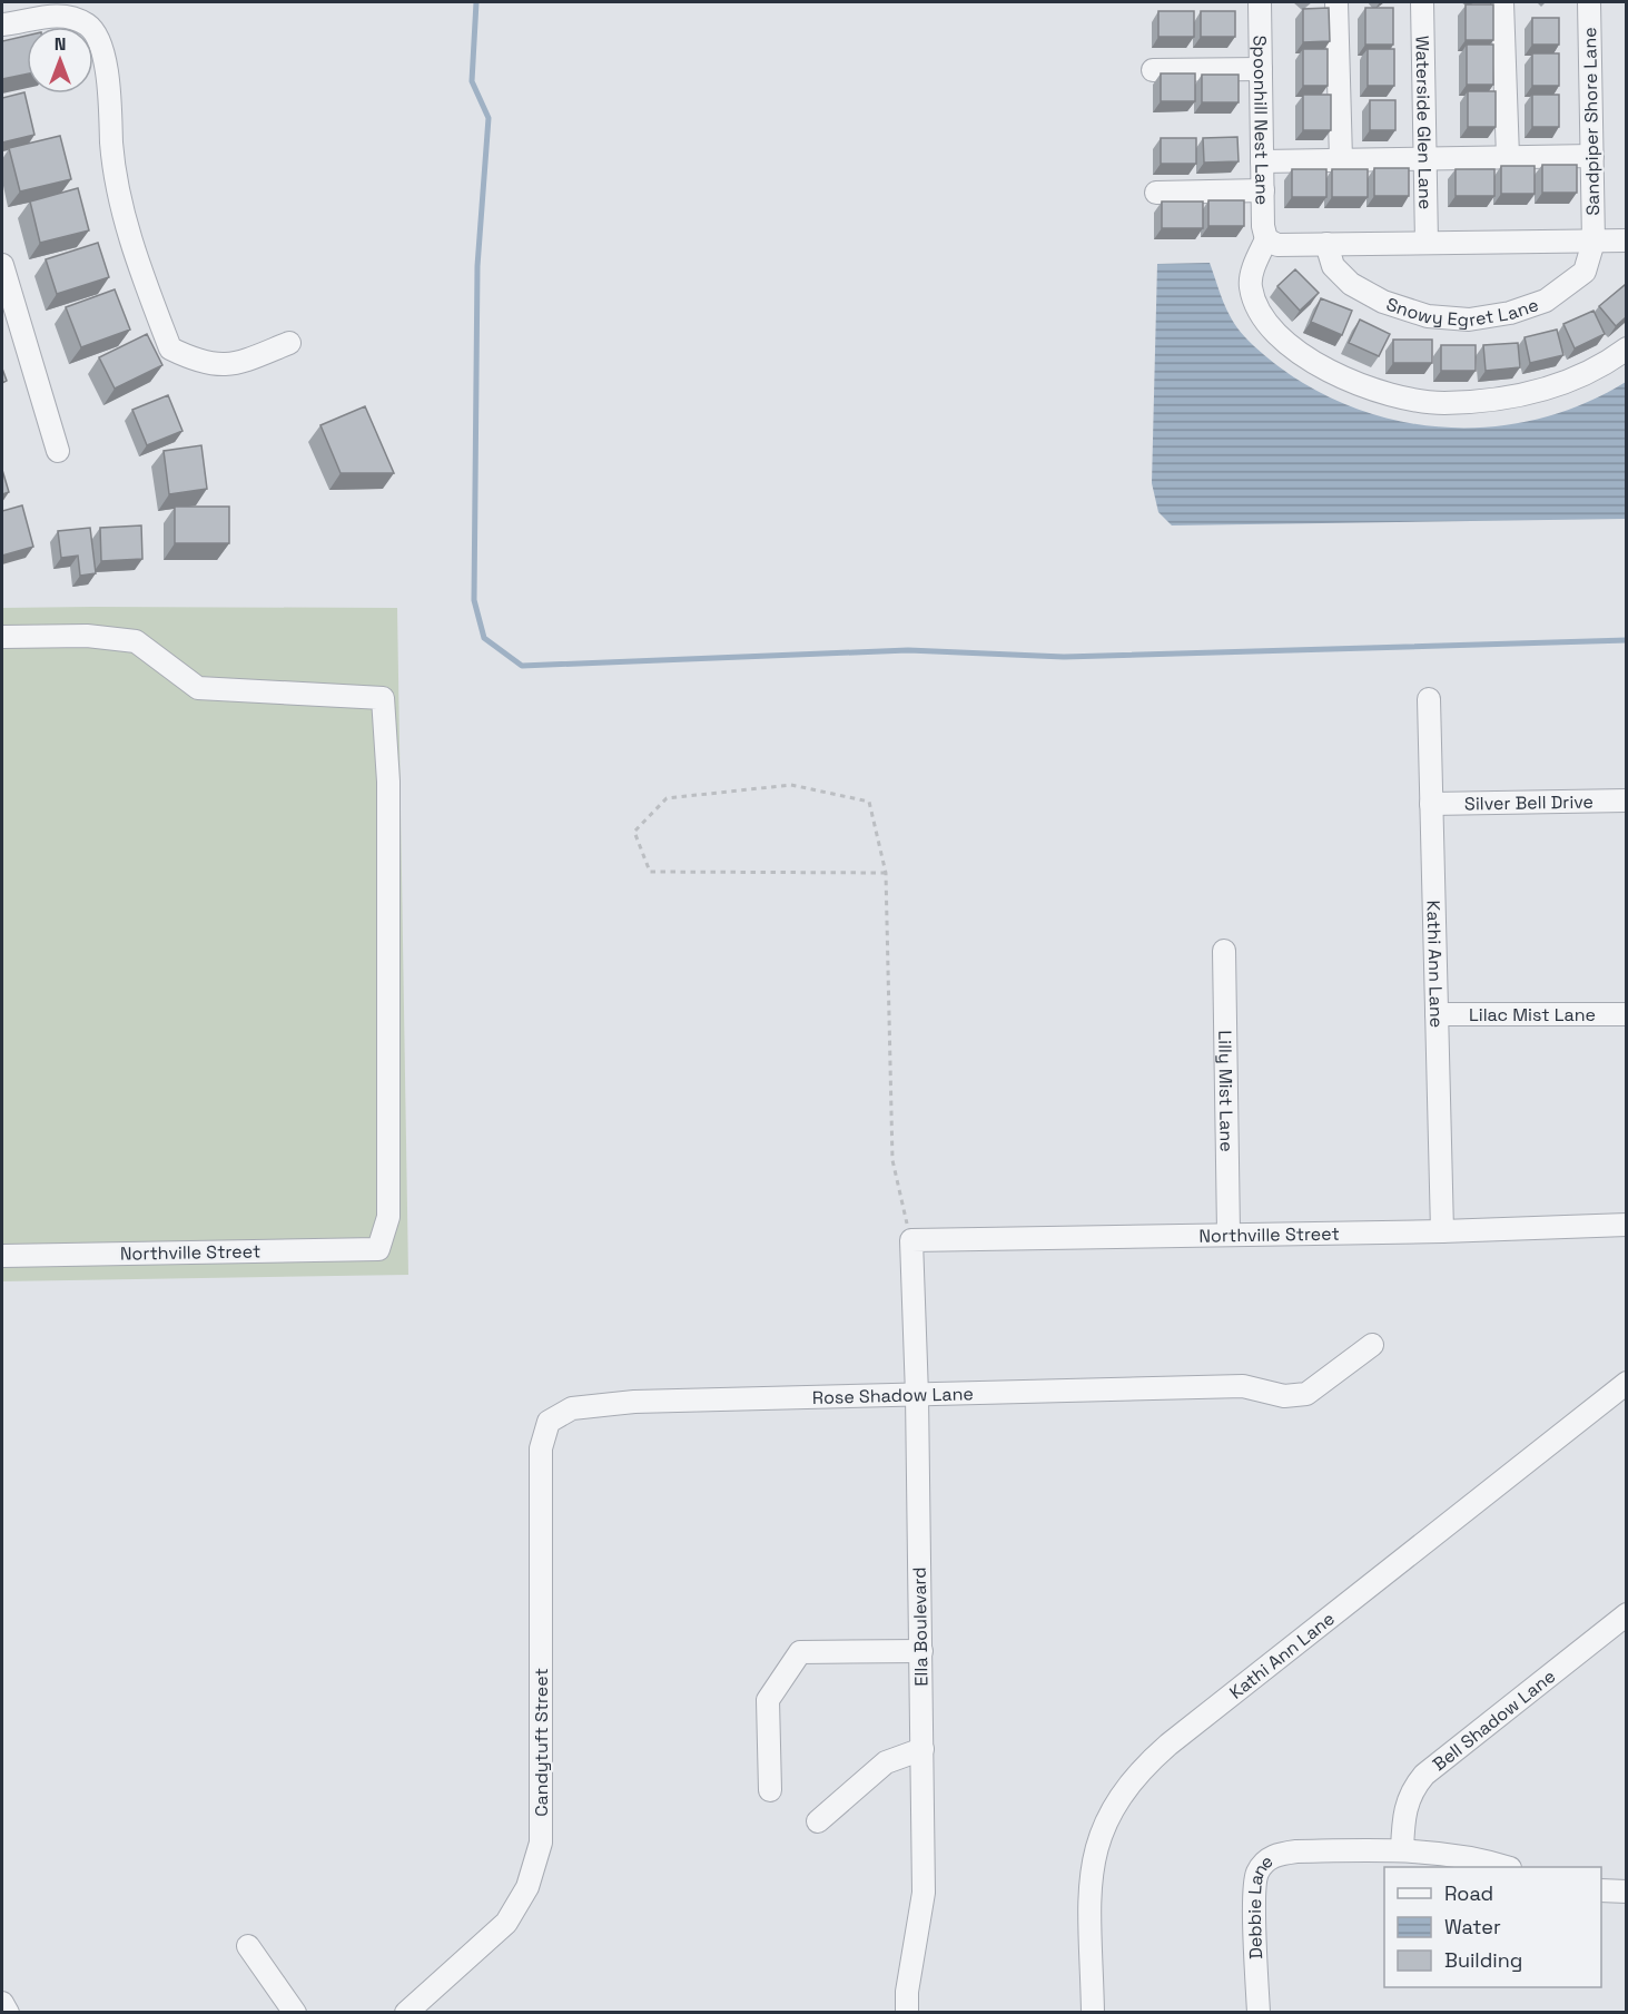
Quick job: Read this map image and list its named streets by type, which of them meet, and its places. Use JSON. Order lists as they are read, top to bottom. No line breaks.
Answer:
{"streets":{"street":["Spoonhill Nest Lane","Sandpiper Shore Lane","Waterside Glen Lane","Snowy Egret Lane","Silver Bell Drive","Kathi Ann Lane","Lilac Mist Lane","Lilly Mist Lane","Northville Street","Rose Shadow Lane","Ella Boulevard","Bell Shadow Lane","Candytuft Street","Debbie Lane"]},"crossings":[["Sandpiper Shore Lane","Snowy Egret Lane"],["Silver Bell Drive","Kathi Ann Lane"],["Kathi Ann Lane","Lilac Mist Lane"],["Kathi Ann Lane","Northville Street"],["Lilly Mist Lane","Northville Street"],["Northville Street","Ella Boulevard"],["Rose Shadow Lane","Ella Boulevard"],["Rose Shadow Lane","Candytuft Street"],["Bell Shadow Lane","Debbie Lane"]],"legend":["Road","Water","Building"],"north":"top"}
